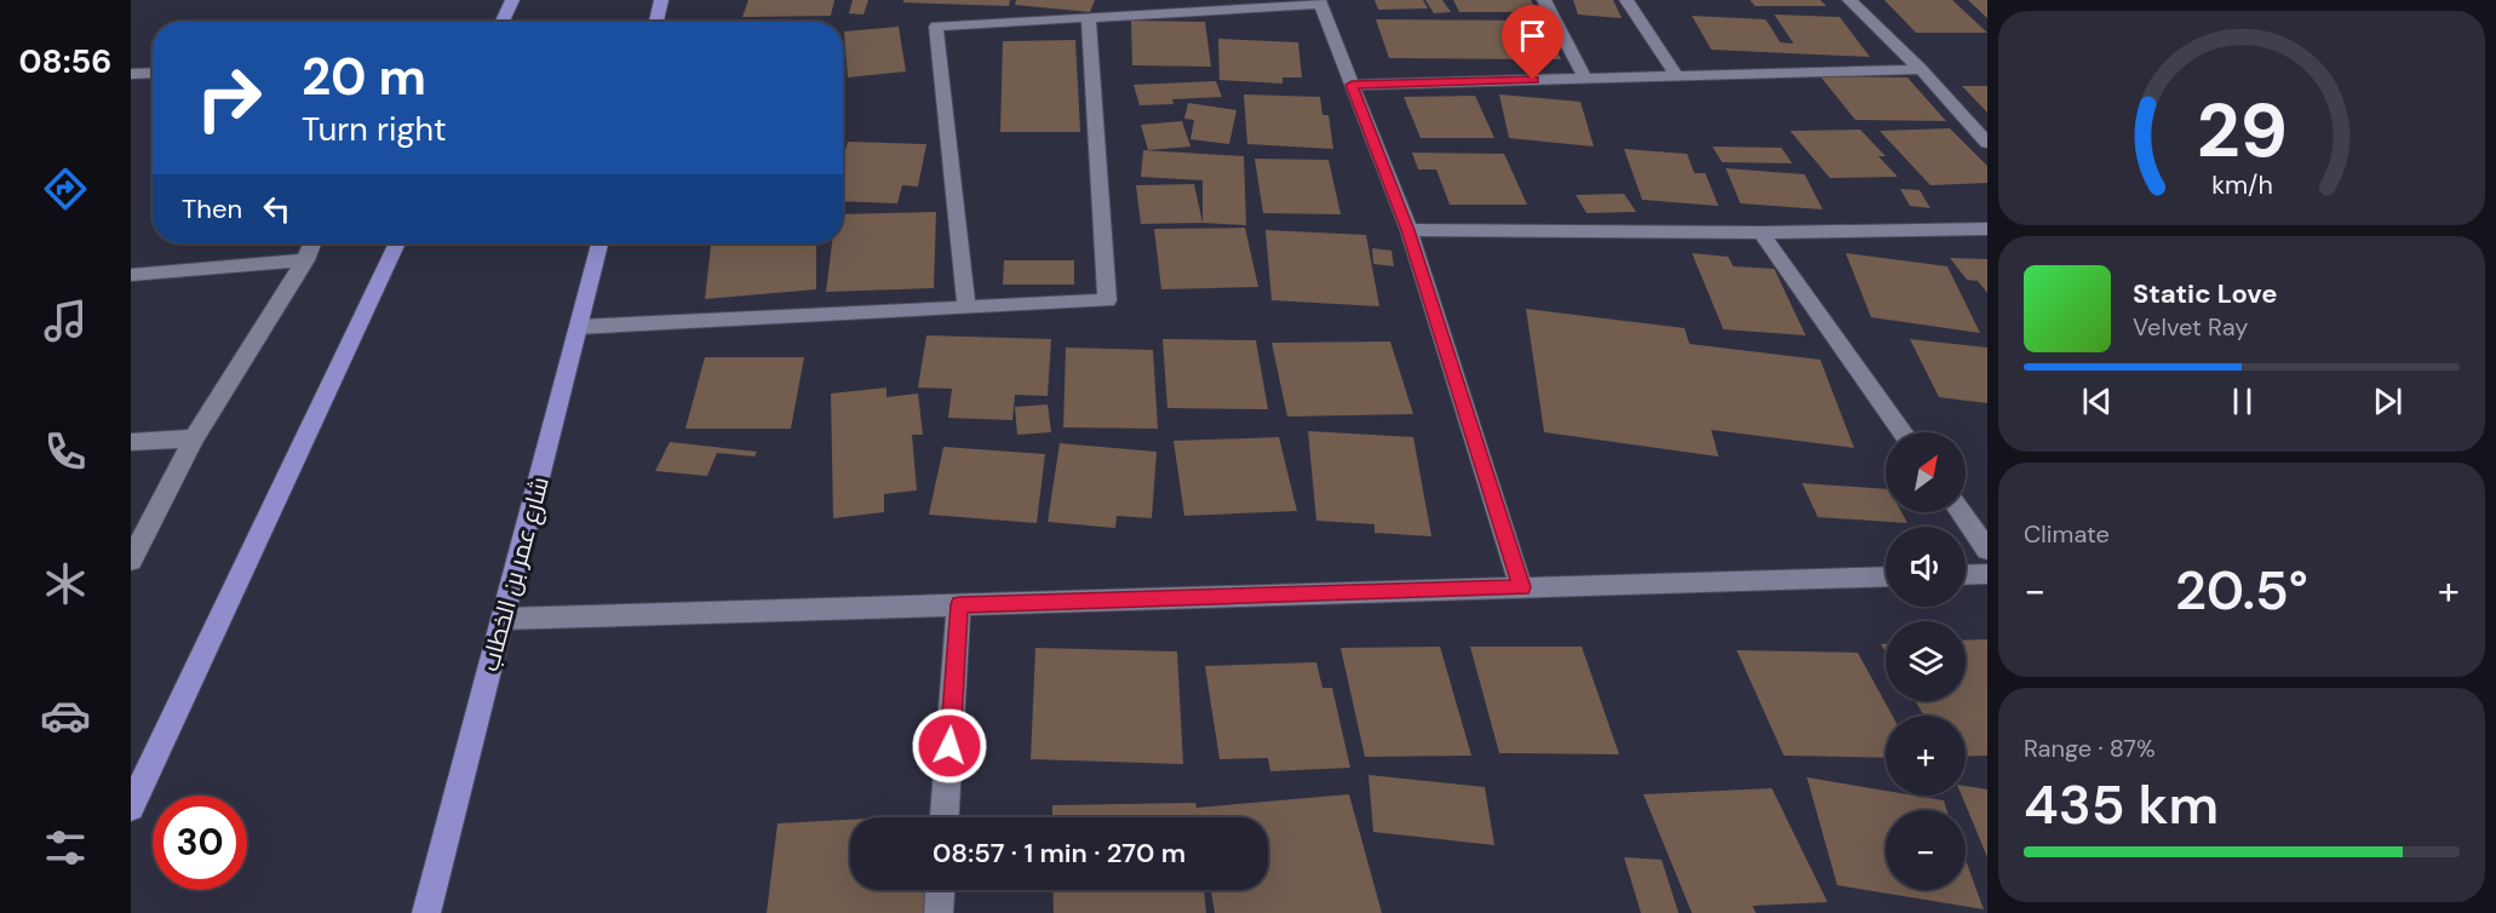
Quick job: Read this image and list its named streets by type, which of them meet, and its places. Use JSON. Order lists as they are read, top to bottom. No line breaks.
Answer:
{"streets":{"main road":["شارع عمر بن الخطاب"]},"north":"top right","page":{"tabs":"08:56","turn":["20 m","Turn right"],"then":"Then","song":["Static Love","Velvet Ray"],"map_buttons":["+","−"],"tile":["Climate",["Range · 87%","435 km"]],"heat":["−","20.5°","+"],"limit":"30","trip":"08:57 · 1 min · 270 m","gauge":["29","km/h"]}}
